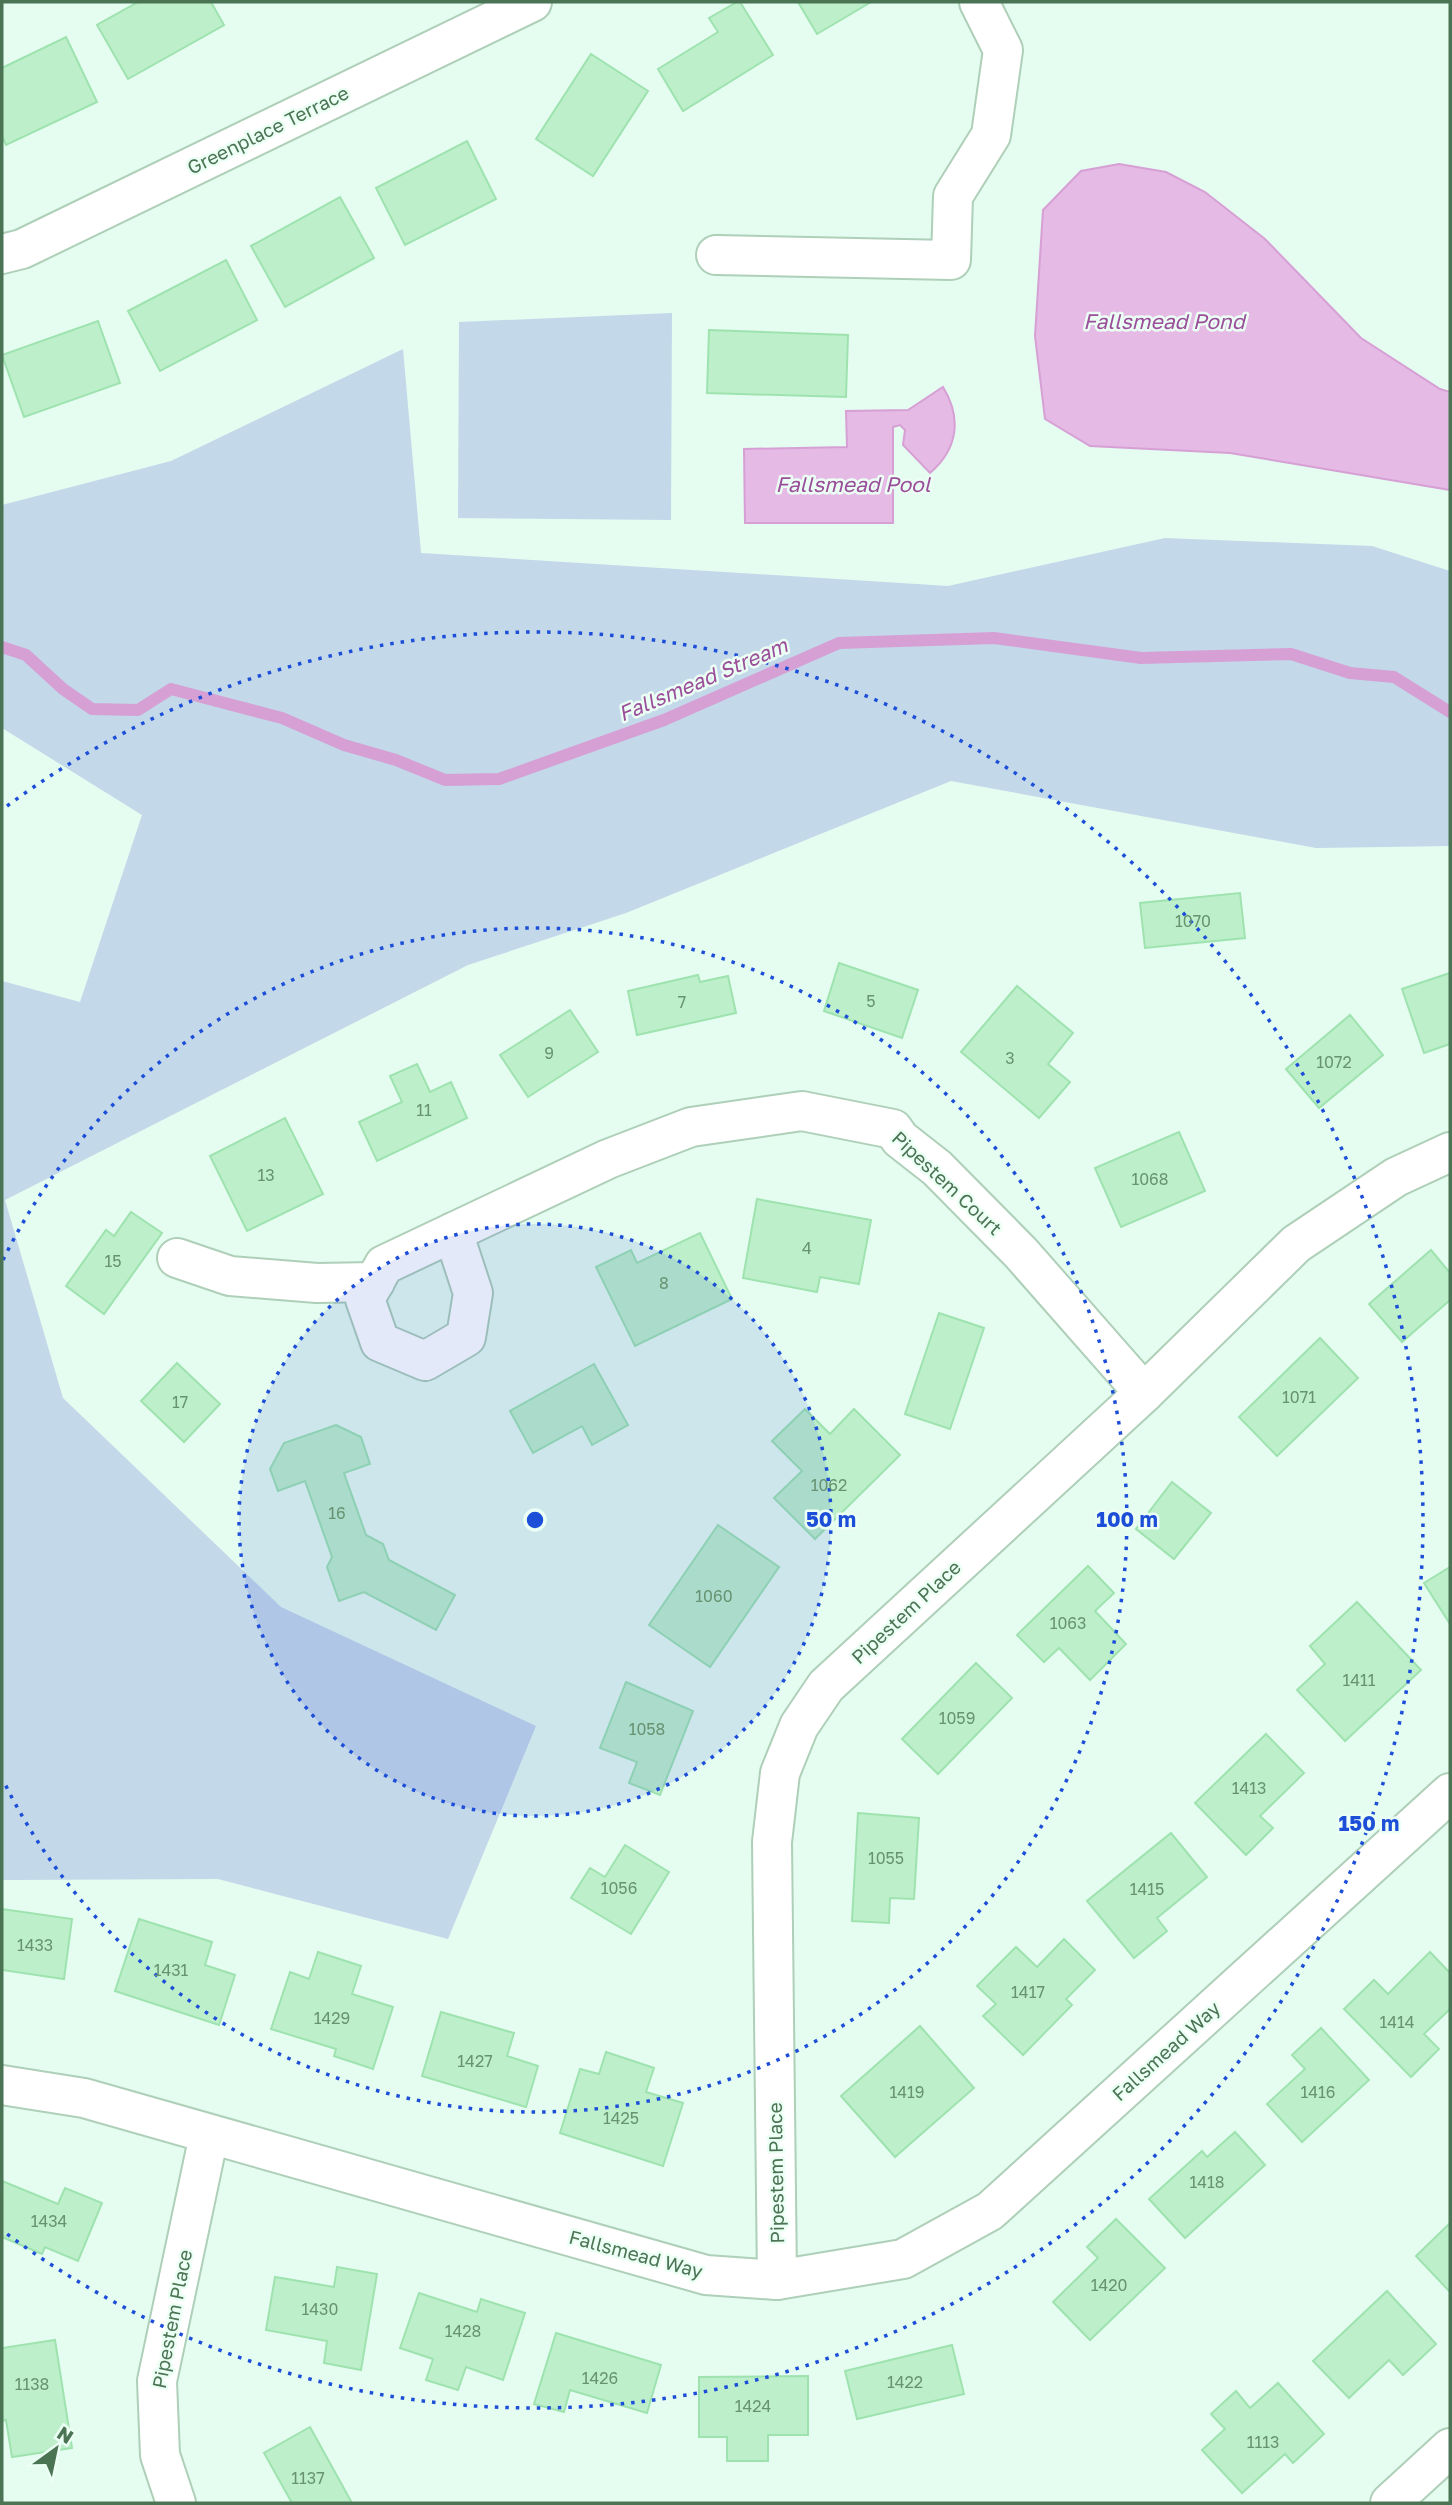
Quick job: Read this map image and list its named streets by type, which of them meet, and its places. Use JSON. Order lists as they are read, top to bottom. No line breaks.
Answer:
{"streets":{"street":["Greenplace Terrace","Pipestem Court","Pipestem Place","Fallsmead Way"]},"crossings":[["Pipestem Court","Pipestem Place"],["Pipestem Place","Fallsmead Way"]],"water":["Fallsmead Pond","Fallsmead Pool","Fallsmead Stream"],"house_numbers":["1070","5","7","9","3","1072","11","13","1068","4","15","8","1071","17","1062","16","1060","1063","1411","1059","1058","1413","1055","1056","1415","1433","1431","1417","1429","1414","1427","1419","1416","1425","1418","1434","1420","1430","1428","1426","1422","1138","1424","1113","1137"],"north":"top right","rings":["50 m","100 m","150 m"]}
